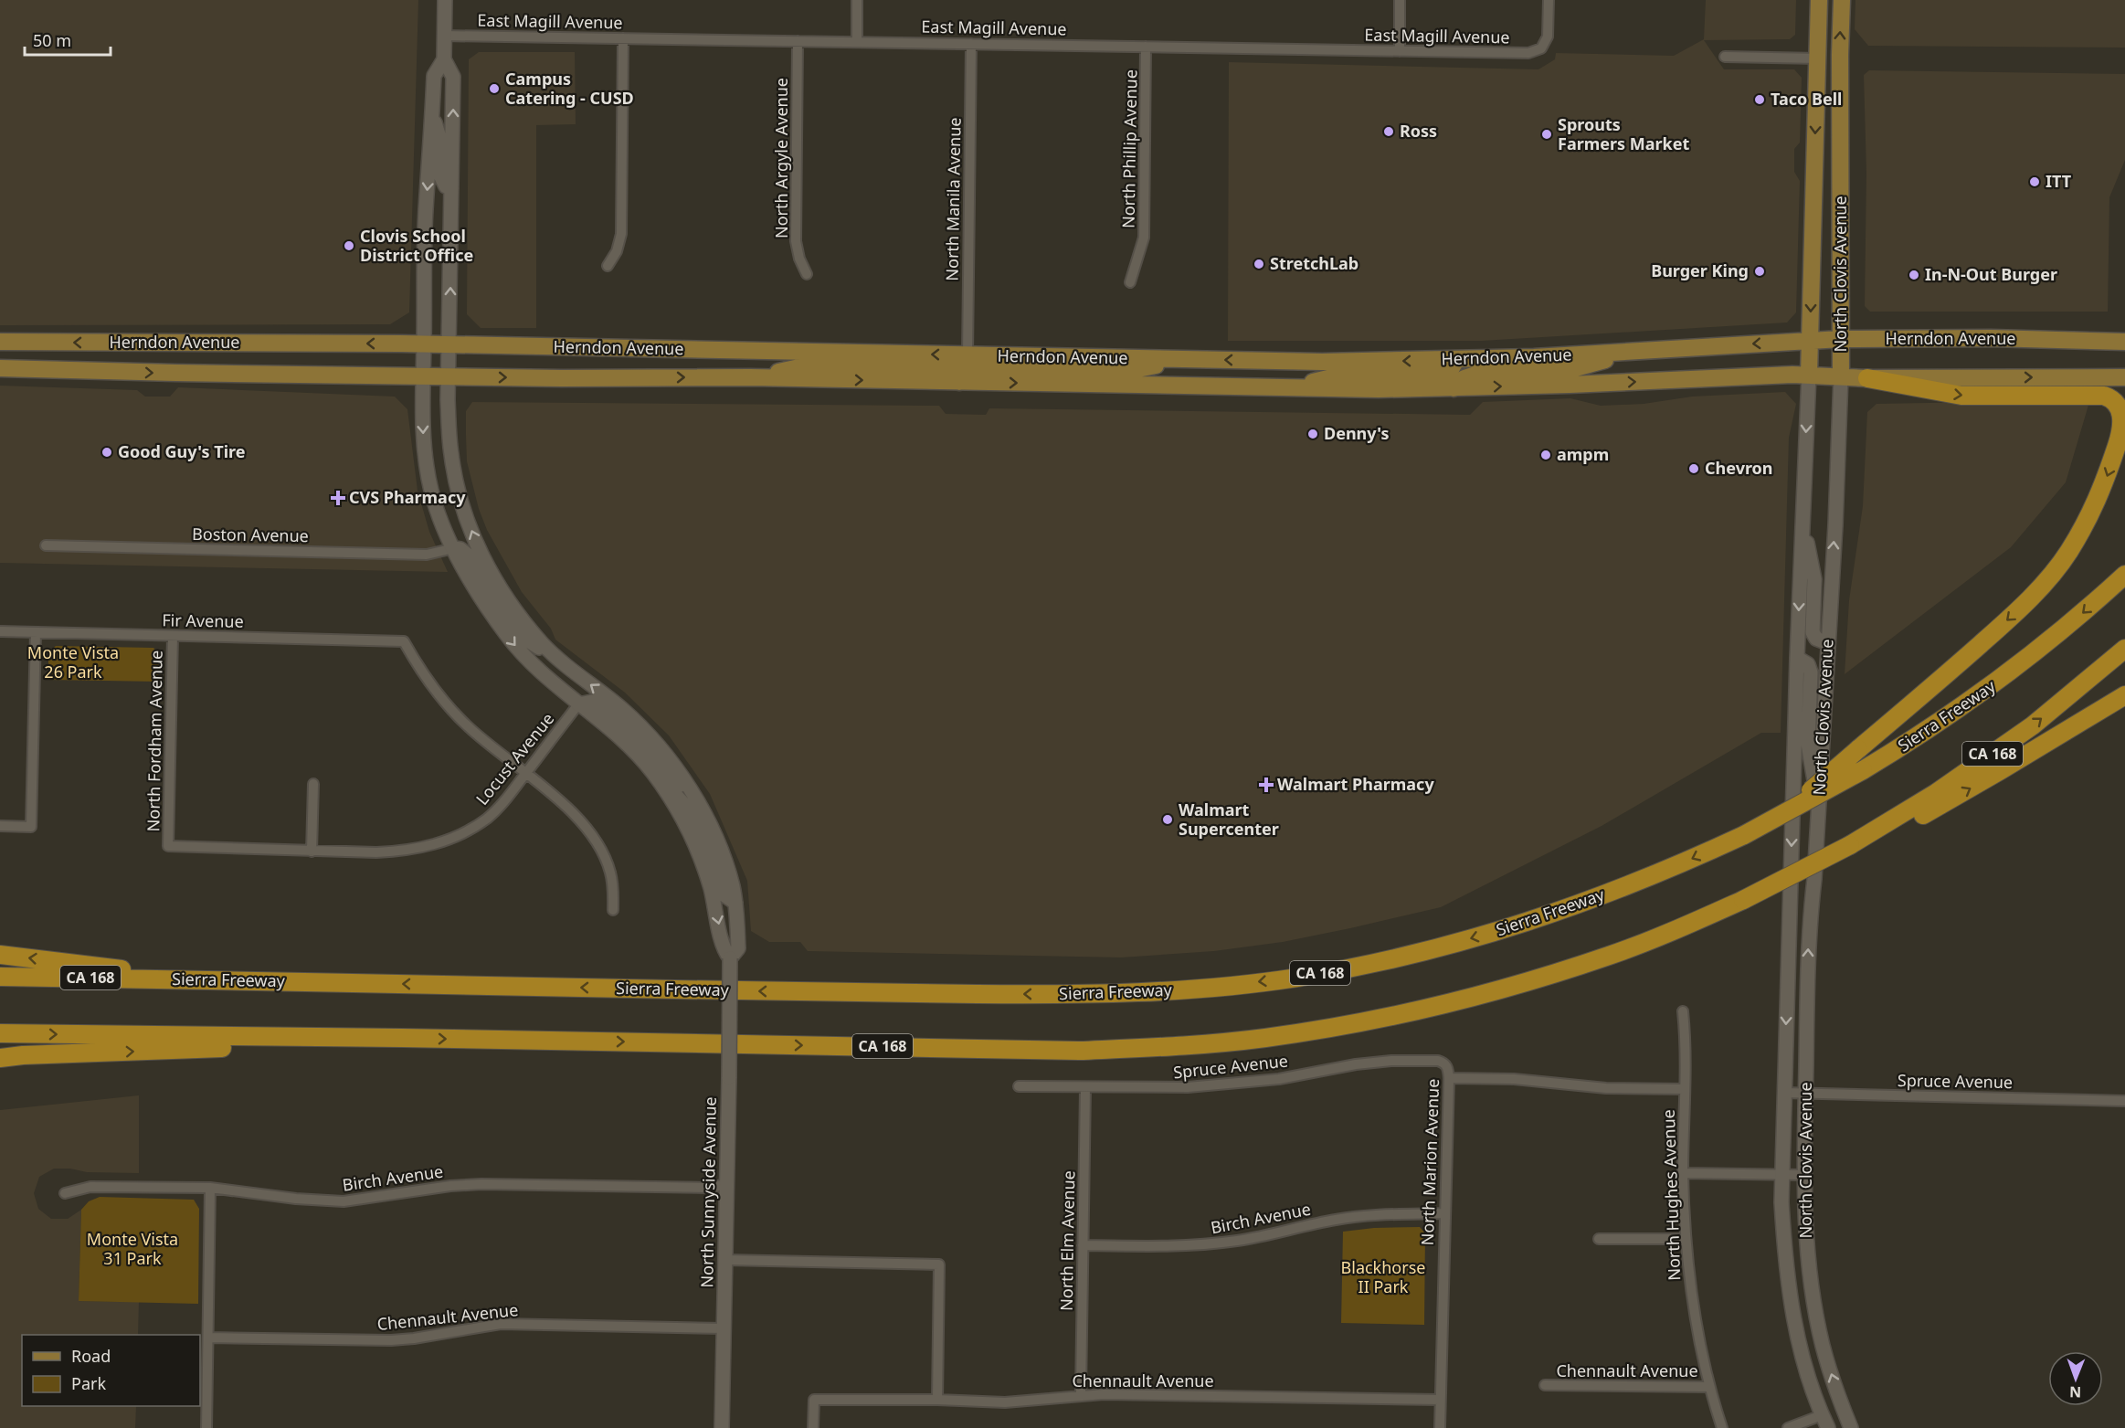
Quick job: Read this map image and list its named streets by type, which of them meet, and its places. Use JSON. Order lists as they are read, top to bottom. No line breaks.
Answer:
{"streets":{"highway":["Sierra Freeway","CA 168"],"main road":["North Clovis Avenue","Herndon Avenue","North Sunnyside Avenue"],"street":["East Magill Avenue","North Phillip Avenue","North Argyle Avenue","North Manila Avenue","Boston Avenue","Fir Avenue","North Fordham Avenue","Locust Avenue","Spruce Avenue","North Marion Avenue","Birch Avenue","North Hughes Avenue","North Elm Avenue","Chennault Avenue"]},"crossings":[["East Magill Avenue","North Phillip Avenue"],["East Magill Avenue","North Argyle Avenue"],["East Magill Avenue","North Manila Avenue"],["East Magill Avenue","North Sunnyside Avenue"],["North Manila Avenue","Herndon Avenue"],["North Clovis Avenue","Herndon Avenue"],["North Clovis Avenue","Spruce Avenue"],["Herndon Avenue","North Sunnyside Avenue"],["Boston Avenue","North Sunnyside Avenue"],["Fir Avenue","North Fordham Avenue"],["Fir Avenue","Locust Avenue"],["North Fordham Avenue","Locust Avenue"],["Locust Avenue","North Sunnyside Avenue"],["Spruce Avenue","North Marion Avenue"],["Spruce Avenue","North Elm Avenue"],["North Marion Avenue","Birch Avenue"],["North Marion Avenue","Chennault Avenue"],["Birch Avenue","North Sunnyside Avenue"],["Birch Avenue","North Elm Avenue"],["North Sunnyside Avenue","Chennault Avenue"],["North Hughes Avenue","Chennault Avenue"],["North Elm Avenue","Chennault Avenue"]],"parks":["Monte Vista 26 Park","Monte Vista 31 Park","Blackhorse II Park"],"places":{"other":["Campus Catering - CUSD","Taco Bell","Ross","Sprouts Farmers Market","ITT","Clovis School District Office","StretchLab","Burger King","In-N-Out Burger","Denny's","Good Guy's Tire","ampm","Chevron","Walmart Supercenter"],"health":["CVS Pharmacy","Walmart Pharmacy"]},"legend":["Road","Park"],"scale_bar":"50 m","north":"bottom"}
